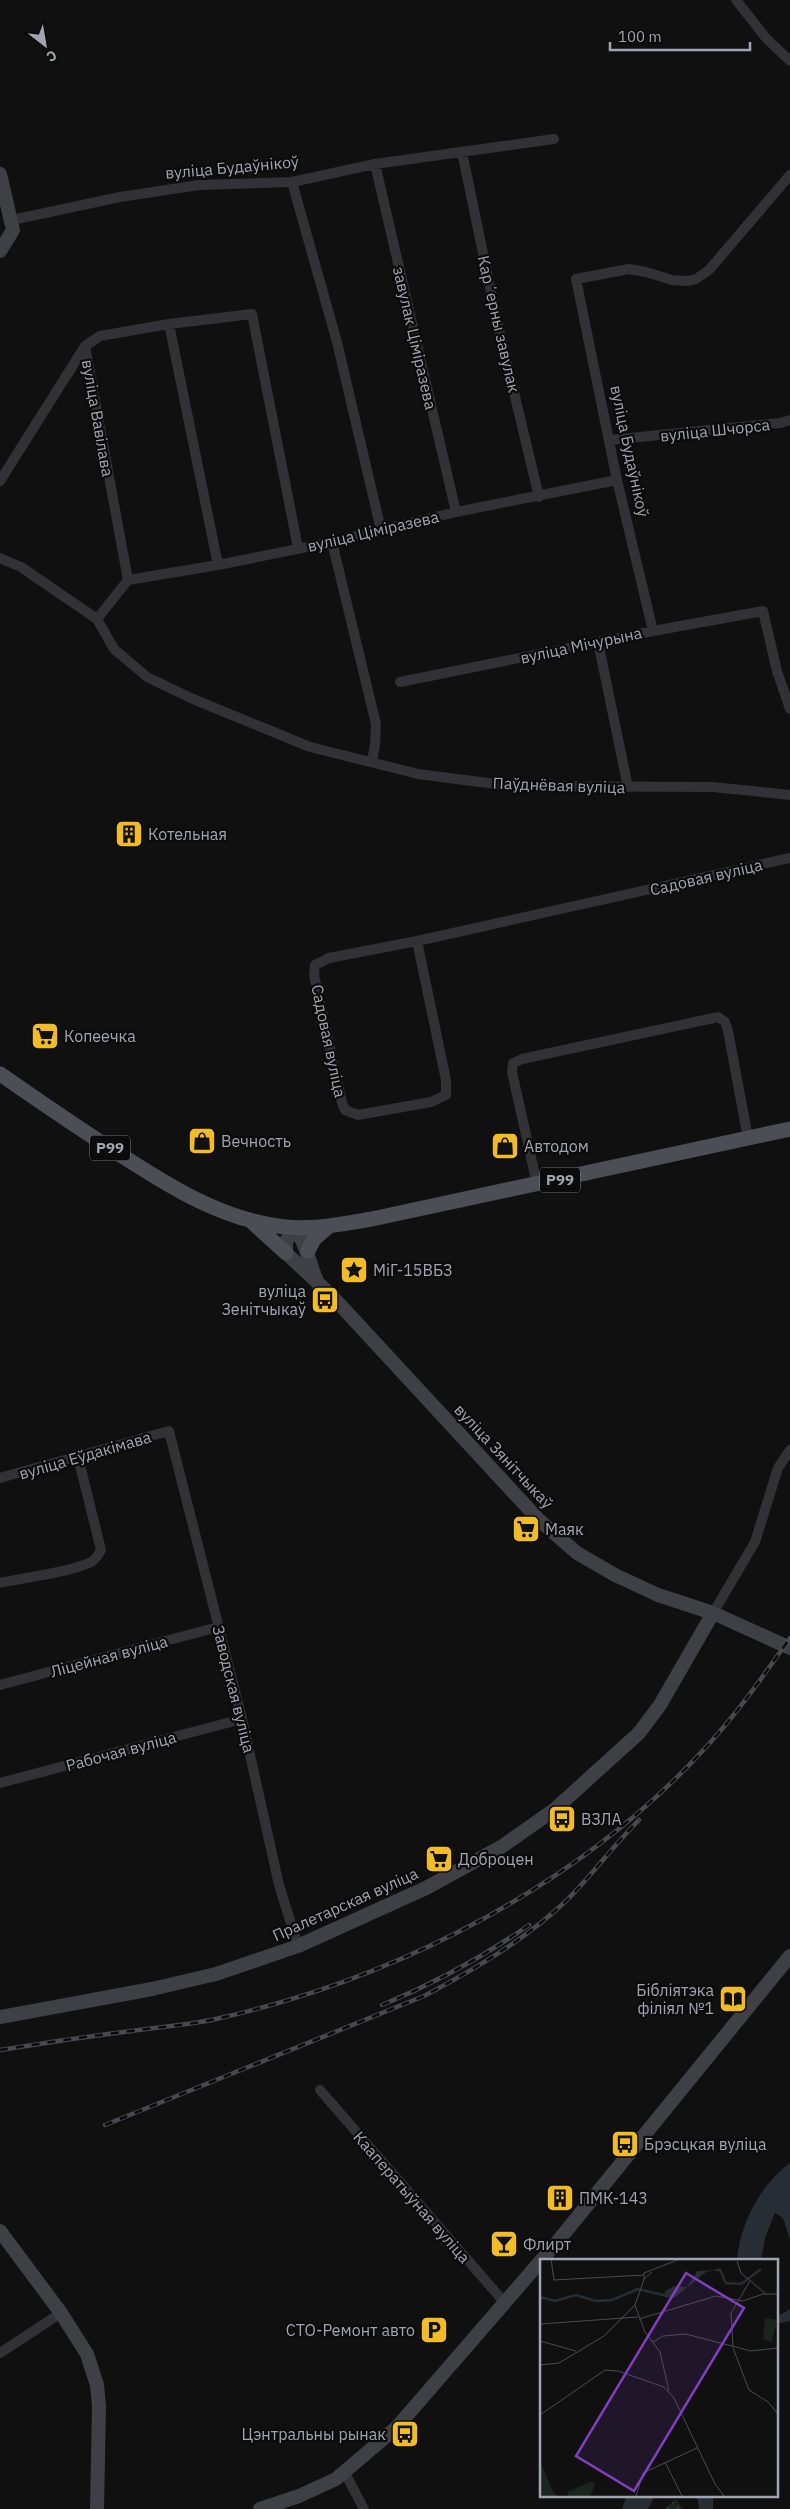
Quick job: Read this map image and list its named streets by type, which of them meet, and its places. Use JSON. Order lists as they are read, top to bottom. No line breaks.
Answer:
{"streets":{"main road":["Р99"],"street":["вуліца Будаўнікоў","Карʼерны завулак","завулак Ціміразева","вуліца Вавілава","вуліца Шчорса","вуліца Ціміразева","вуліца Мічурына","Паўднёвая вуліца","Садовая вуліца","вуліца Еўдакімава","вуліца Зянітчыкаў","Ліцейная вуліца","Заводская вуліца","Рабочая вуліца","Пралетарская вуліца","Кааператыўная вуліца"]},"crossings":[["вуліца Будаўнікоў","Карʼерны завулак"],["вуліца Будаўнікоў","завулак Ціміразева"],["вуліца Будаўнікоў","вуліца Шчорса"],["вуліца Будаўнікоў","вуліца Ціміразева"],["вуліца Будаўнікоў","вуліца Мічурына"],["Карʼерны завулак","вуліца Ціміразева"],["завулак Ціміразева","вуліца Ціміразева"],["вуліца Вавілава","вуліца Ціміразева"],["вуліца Еўдакімава","Заводская вуліца"],["вуліца Зянітчыкаў","Пралетарская вуліца"],["Ліцейная вуліца","Заводская вуліца"],["Заводская вуліца","Рабочая вуліца"],["Заводская вуліца","Пралетарская вуліца"]],"places":{"building":["Котельная","ПМК-143"],"supermarket":["Копеечка","Маяк","Доброцен"],"shop":["Вечность","Автодом"],"place":["МіГ-15ВБЗ"],"bus stop":["вуліца Зенітчыкаў","ВЗЛА","Брэсцкая вуліца","Цэнтральны рынак"],"library":["Бібліятэка філіял №1"],"bar":["Флирт"],"parking":["СТО-Ремонт авто"]},"scale_bar":"100 m","north":"bottom right"}
